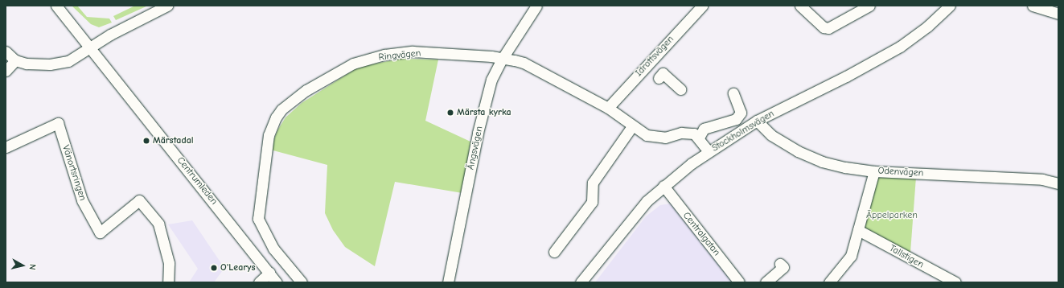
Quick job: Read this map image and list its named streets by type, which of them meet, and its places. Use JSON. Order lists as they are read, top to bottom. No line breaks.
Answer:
{"streets":{"street":["Ringvägen","Idrottsvägen","Stockholmsvägen","Ängsvägen","Odenvägen","Vänortsringen","Centrumleden","Centralgatan","Tallstigen"]},"crossings":[["Ringvägen","Idrottsvägen"],["Ringvägen","Ängsvägen"],["Stockholmsvägen","Odenvägen"],["Stockholmsvägen","Centralgatan"]],"parks":["Äppelparken"],"places":["Märsta kyrka","Märstadal","O'Learys"],"north":"right"}
